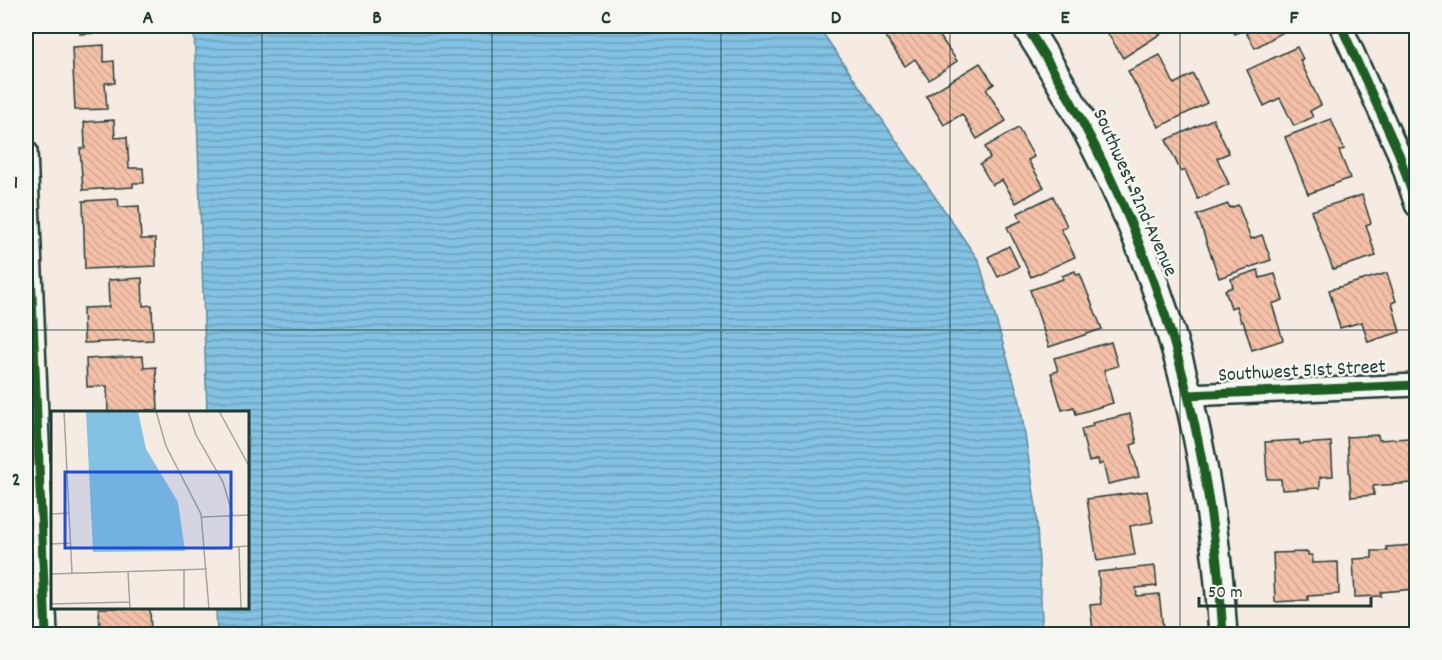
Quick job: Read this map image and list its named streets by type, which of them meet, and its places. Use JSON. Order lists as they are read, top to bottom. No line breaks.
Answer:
{"streets":{"street":["Southwest 92nd Avenue","Southwest 51st Street"]},"crossings":[["Southwest 92nd Avenue","Southwest 51st Street"]],"scale_bar":"50 m","grid":{"columns":["A","B","C","D","E","F"],"rows":["1","2"]}}
